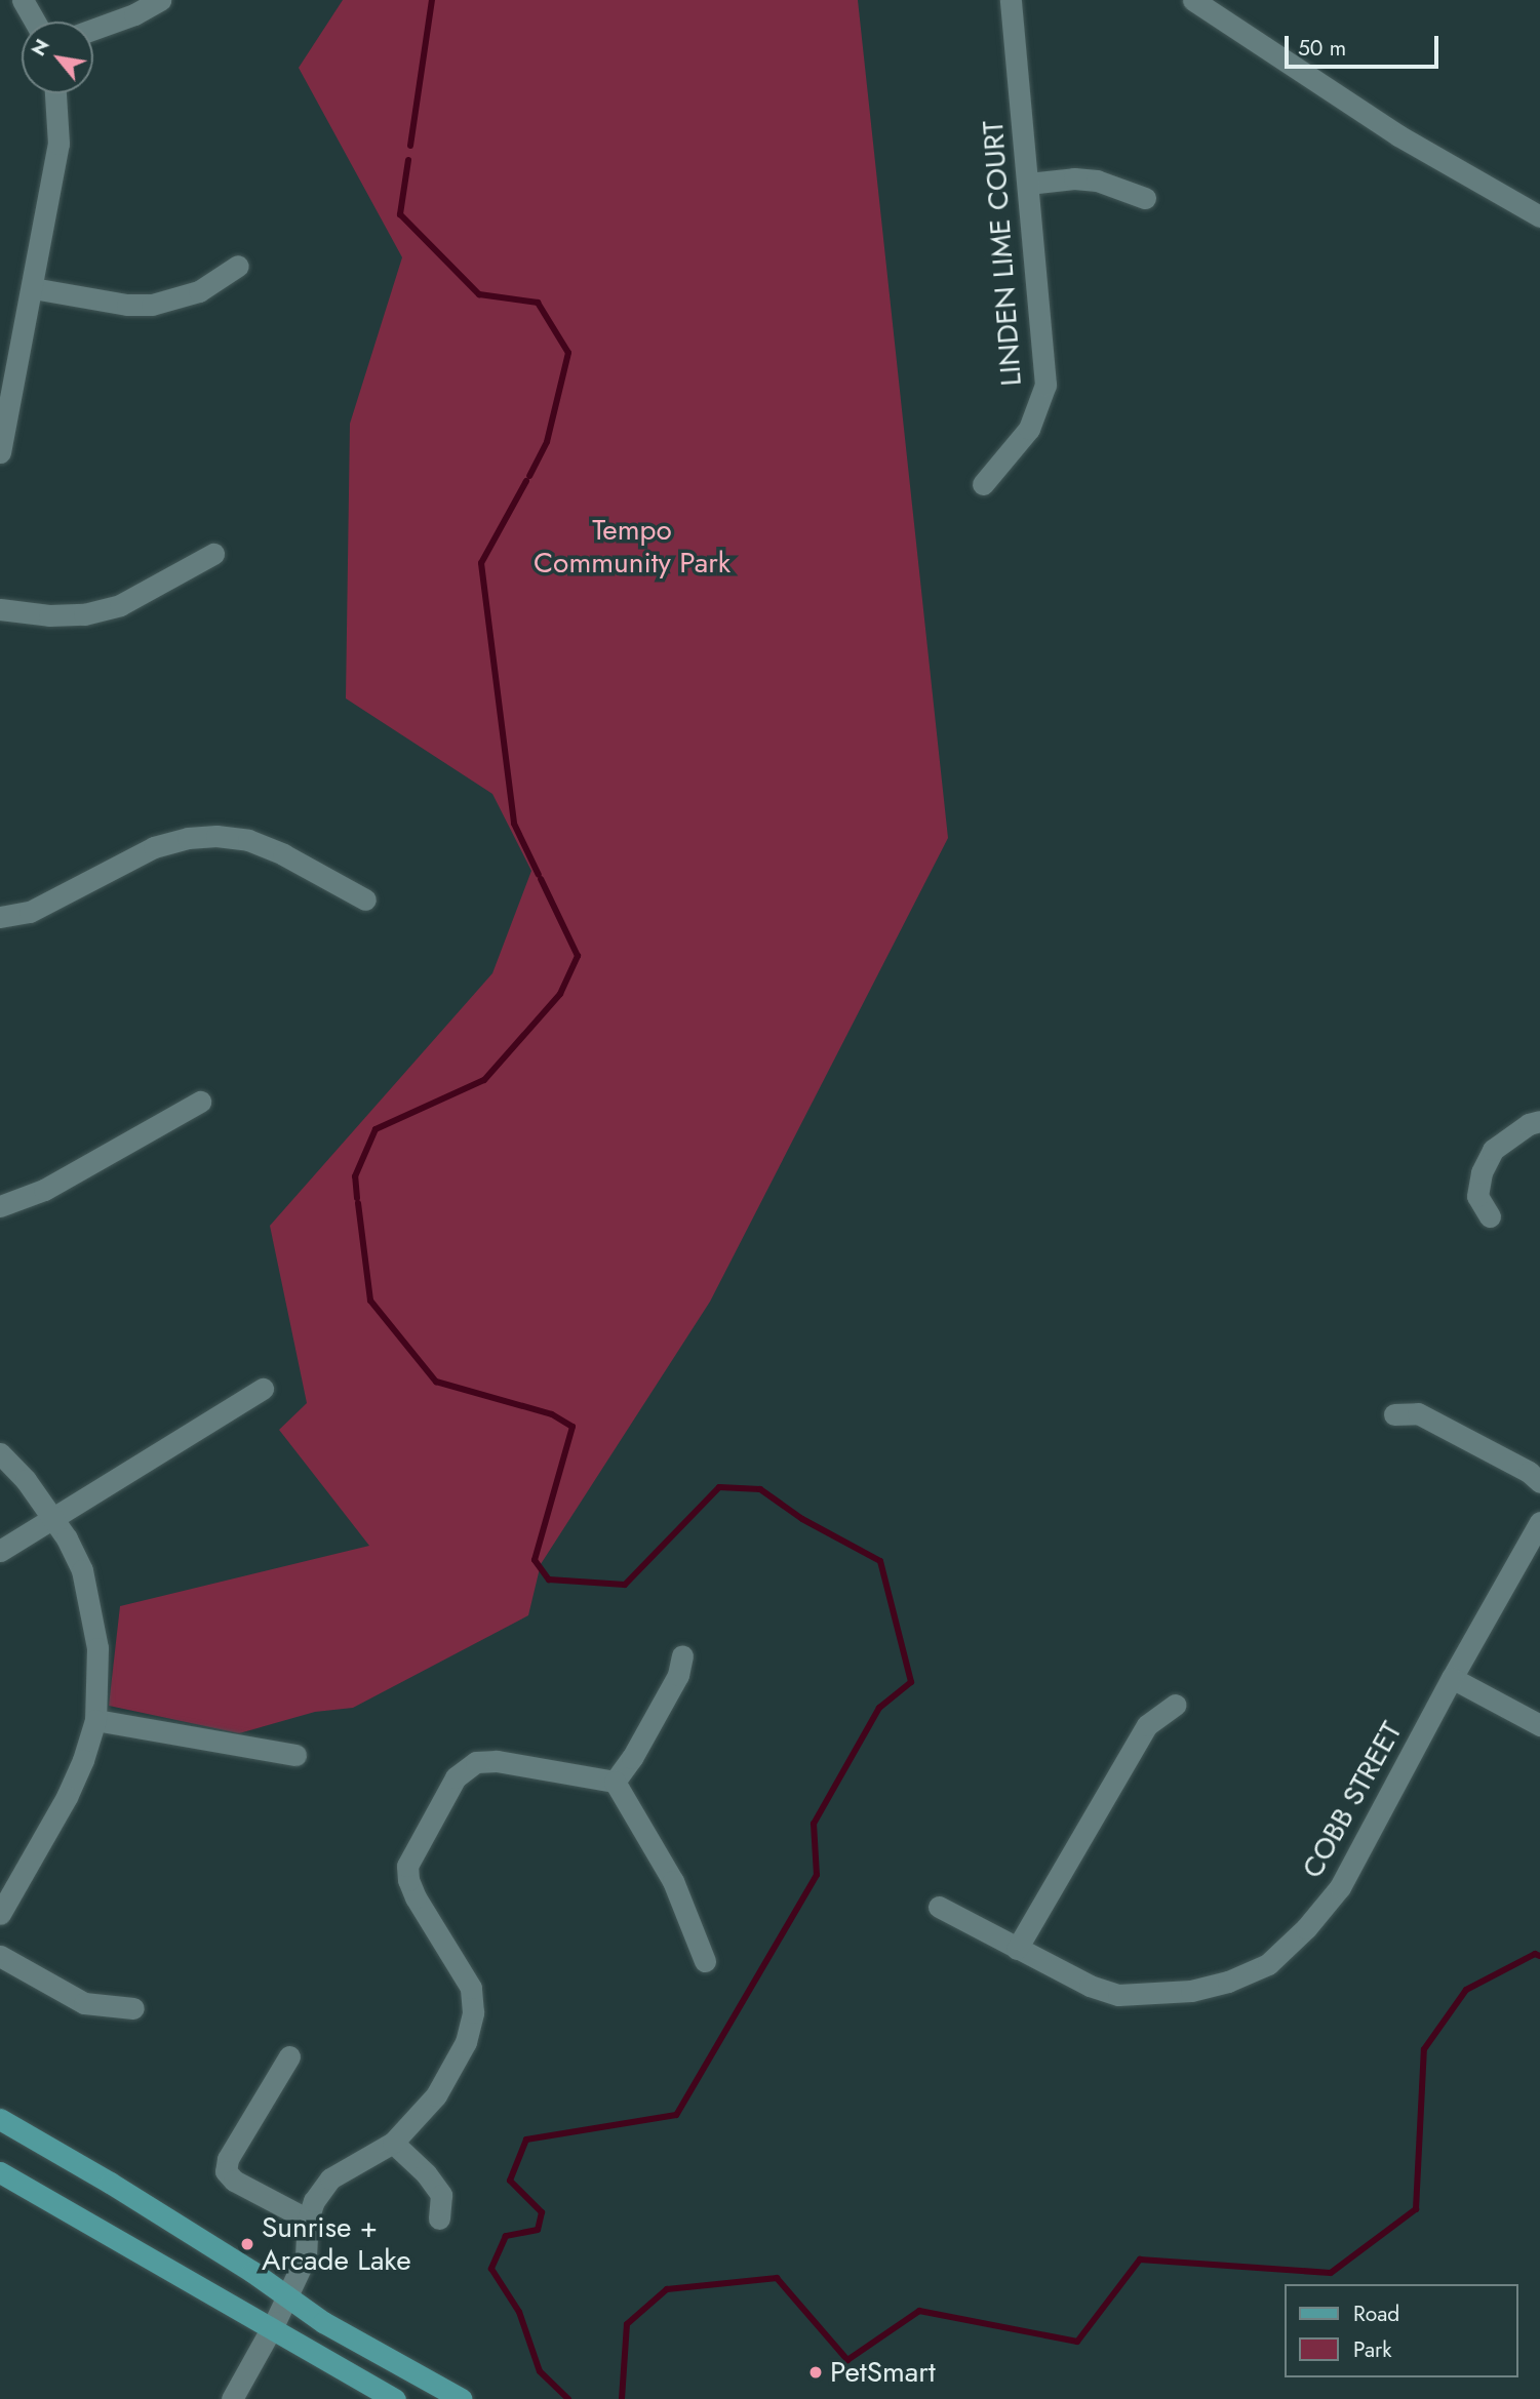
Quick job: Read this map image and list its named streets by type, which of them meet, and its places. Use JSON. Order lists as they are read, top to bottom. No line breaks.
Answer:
{"streets":{"street":["LINDEN LIME COURT","COBB STREET"]},"parks":["Tempo Community Park"],"places":["Sunrise + Arcade Lake","PetSmart"],"legend":["Road","Park"],"scale_bar":"50 m","north":"top left"}
